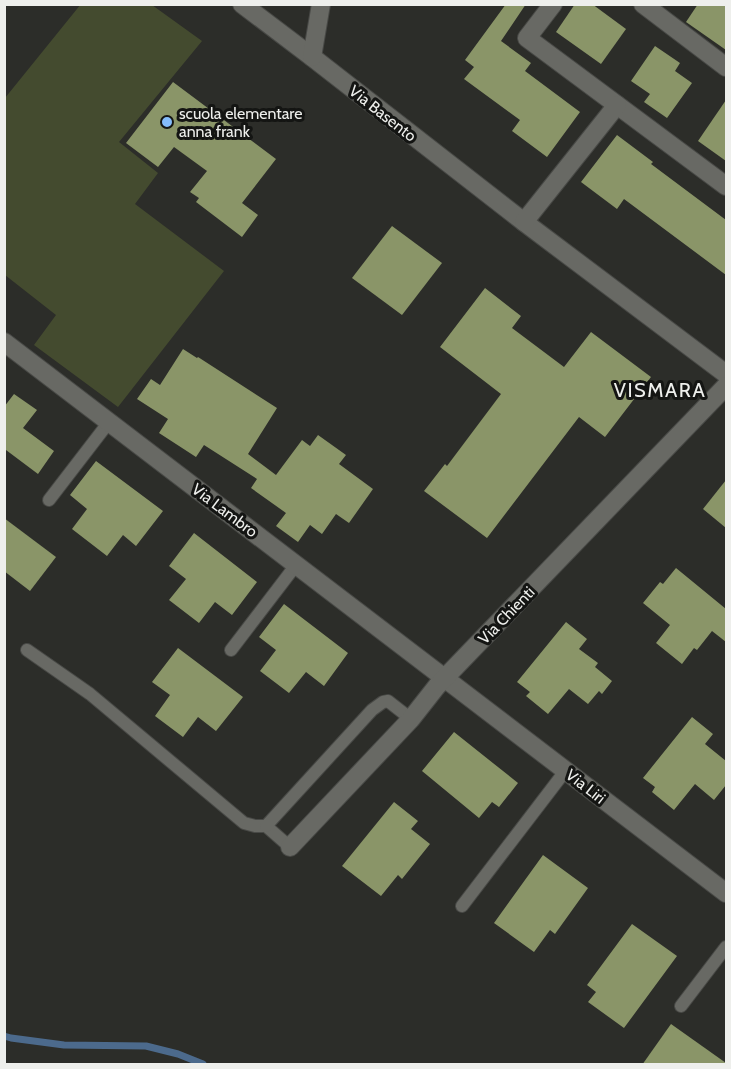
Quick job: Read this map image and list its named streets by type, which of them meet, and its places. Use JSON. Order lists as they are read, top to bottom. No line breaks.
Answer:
{"streets":{"street":["Via Basento","Via Lambro","Via Chienti","Via Liri"]},"crossings":[["Via Lambro","Via Chienti"],["Via Lambro","Via Liri"],["Via Chienti","Via Liri"]],"districts":["VISMARA"],"places":["scuola elementare anna frank"]}
